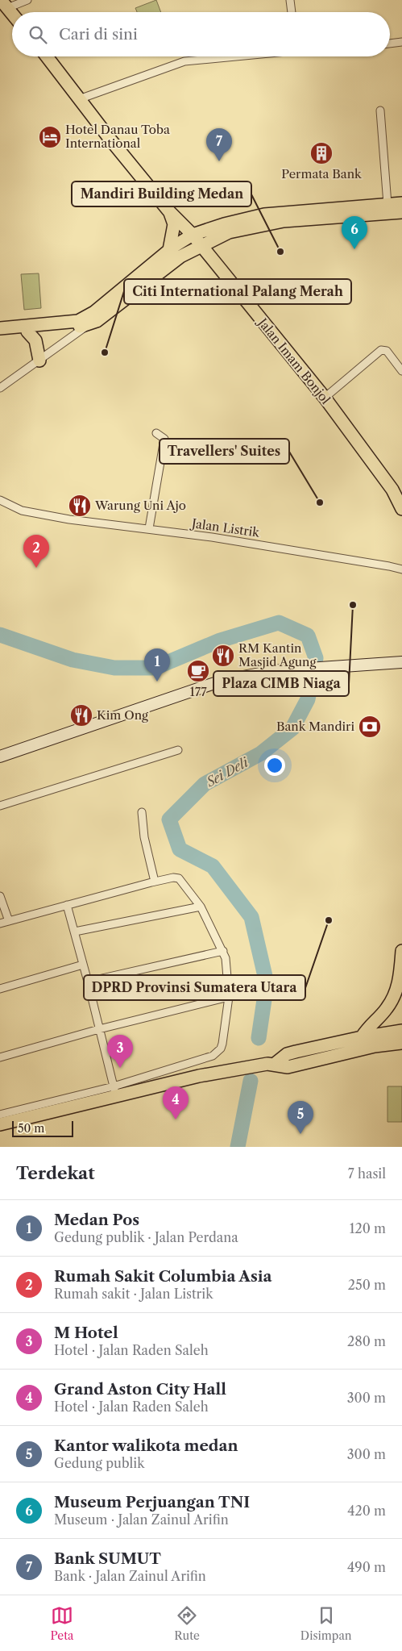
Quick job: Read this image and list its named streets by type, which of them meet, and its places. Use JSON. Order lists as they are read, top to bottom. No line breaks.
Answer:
{"streets":{"main road":["Jalan Imam Bonjol"],"street":["Jalan Listrik"]},"water":["Sei Deli"],"places":{"hotel":["Hotel Danau Toba International"],"building":["Permata Bank"],"other":["Mandiri Building Medan","Citi International Palang Merah","Travellers' Suites","Plaza CIMB Niaga","DPRD Provinsi Sumatera Utara"],"restaurant":["Warung Uni Ajo","RM Kantin Masjid Agung","Kim Ong"],"cafe":["177"],"bank":["Bank Mandiri"]},"scale_bar":"50 m","page":{"search":"Cari di sini","pins":["7","6","2","1","3","4","5"],"scale":"50 m","heading":["Terdekat","7 hasil"],"list":[{"mark":"1","name":"Medan Pos","note":"Gedung publik · Jalan Perdana","value":"120 m"},{"mark":"2","name":"Rumah Sakit Columbia Asia","note":"Rumah sakit · Jalan Listrik","value":"250 m"},{"mark":"3","name":"M Hotel","note":"Hotel · Jalan Raden Saleh","value":"280 m"},{"mark":"4","name":"Grand Aston City Hall","note":"Hotel · Jalan Raden Saleh","value":"300 m"},{"mark":"5","name":"Kantor walikota medan","note":"Gedung publik","value":"300 m"},{"mark":"6","name":"Museum Perjuangan TNI","note":"Museum · Jalan Zainul Arifin","value":"420 m"},{"mark":"7","name":"Bank SUMUT","note":"Bank · Jalan Zainul Arifin","value":"490 m"}],"nav":["Peta","Rute","Disimpan"]}}
